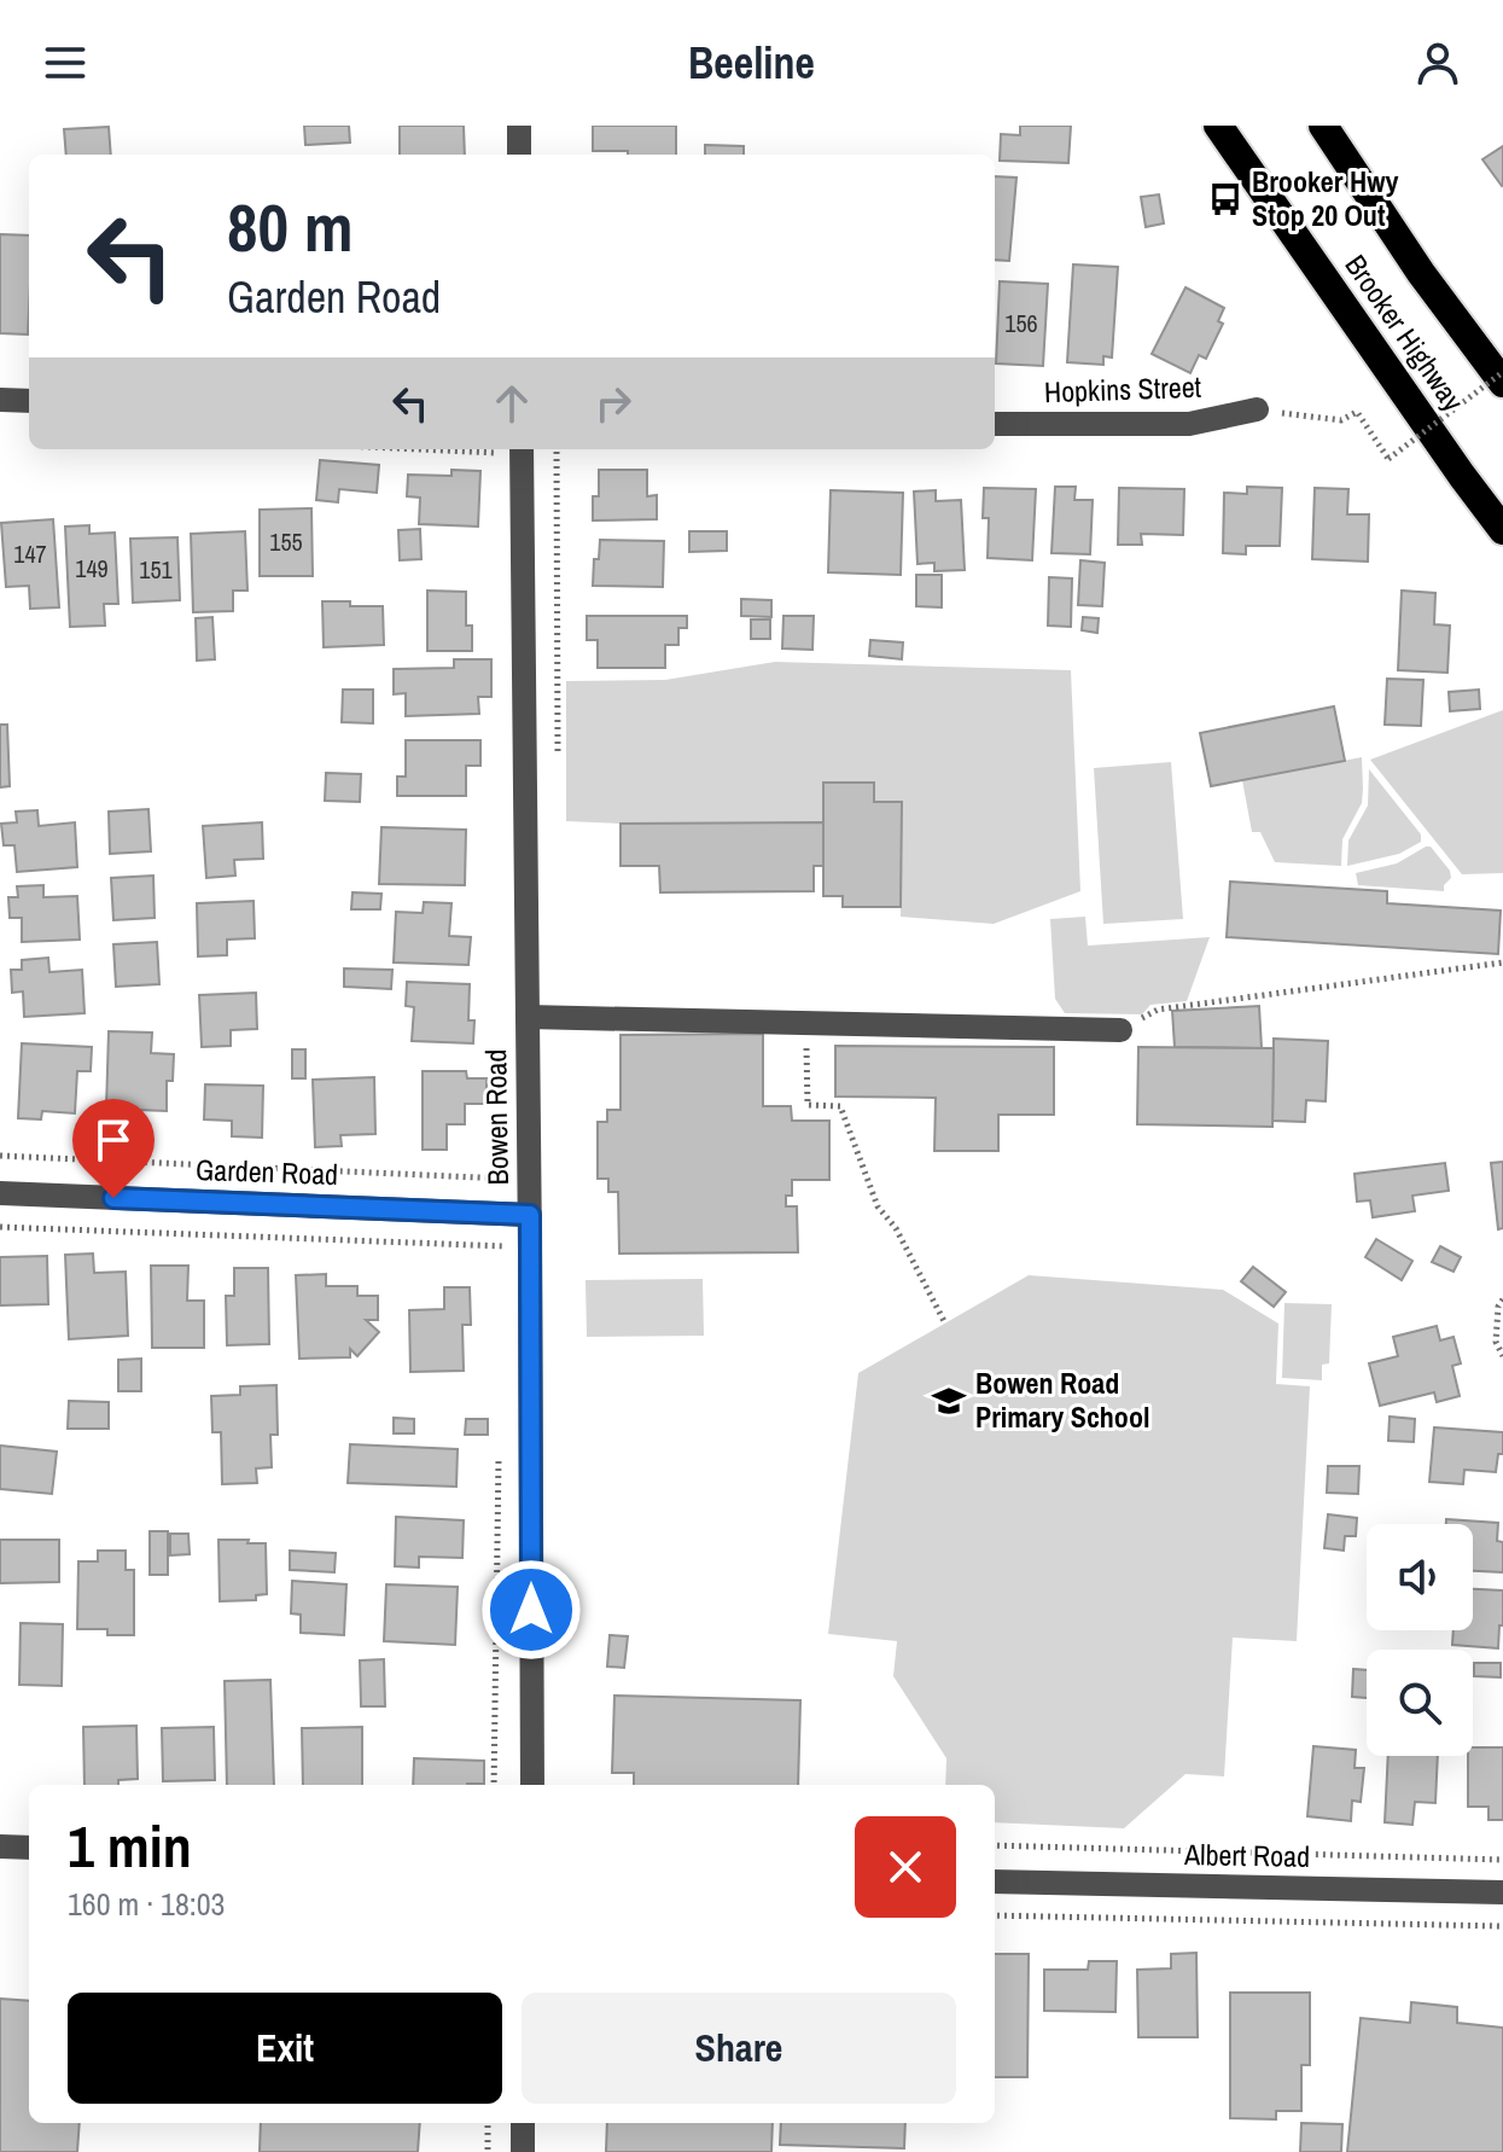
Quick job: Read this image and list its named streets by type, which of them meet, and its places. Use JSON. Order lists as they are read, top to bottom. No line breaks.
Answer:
{"streets":{"highway":["Brooker Highway"],"street":["Hopkins Street","Bowen Road","Garden Road","Albert Road"]},"crossings":[["Bowen Road","Garden Road"]],"places":{"bus stop":["Brooker Hwy Stop 20 Out"],"school or university":["Bowen Road Primary School"]},"house_numbers":["156","155","147","149","151"],"page":{"header":"Beeline","turn":["80 m","Garden Road"],"heading":["1 min","160 m · 18:03"],"buttons":["Exit","Share"]}}
